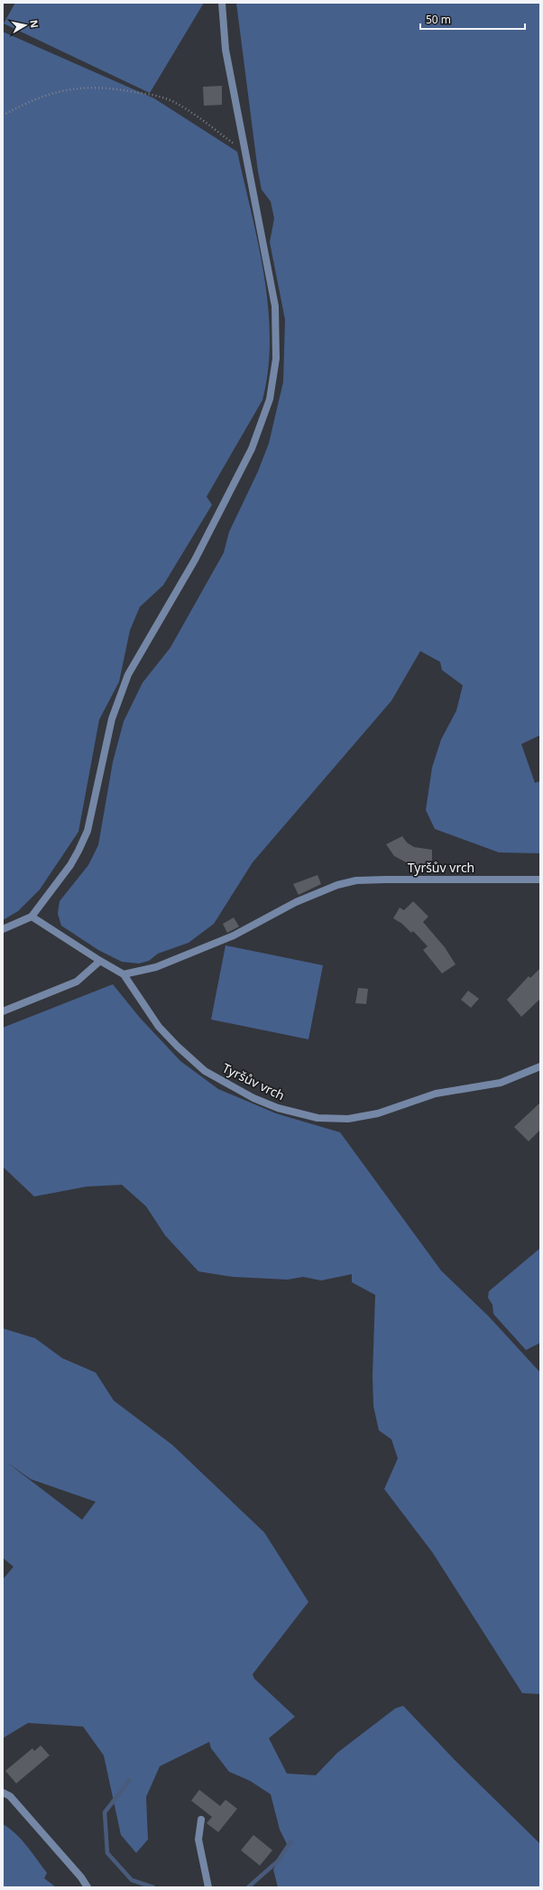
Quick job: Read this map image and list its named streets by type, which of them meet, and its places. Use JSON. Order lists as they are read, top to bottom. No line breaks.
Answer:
{"streets":{"street":["Tyršův vrch"]},"scale_bar":"50 m","north":"right"}
